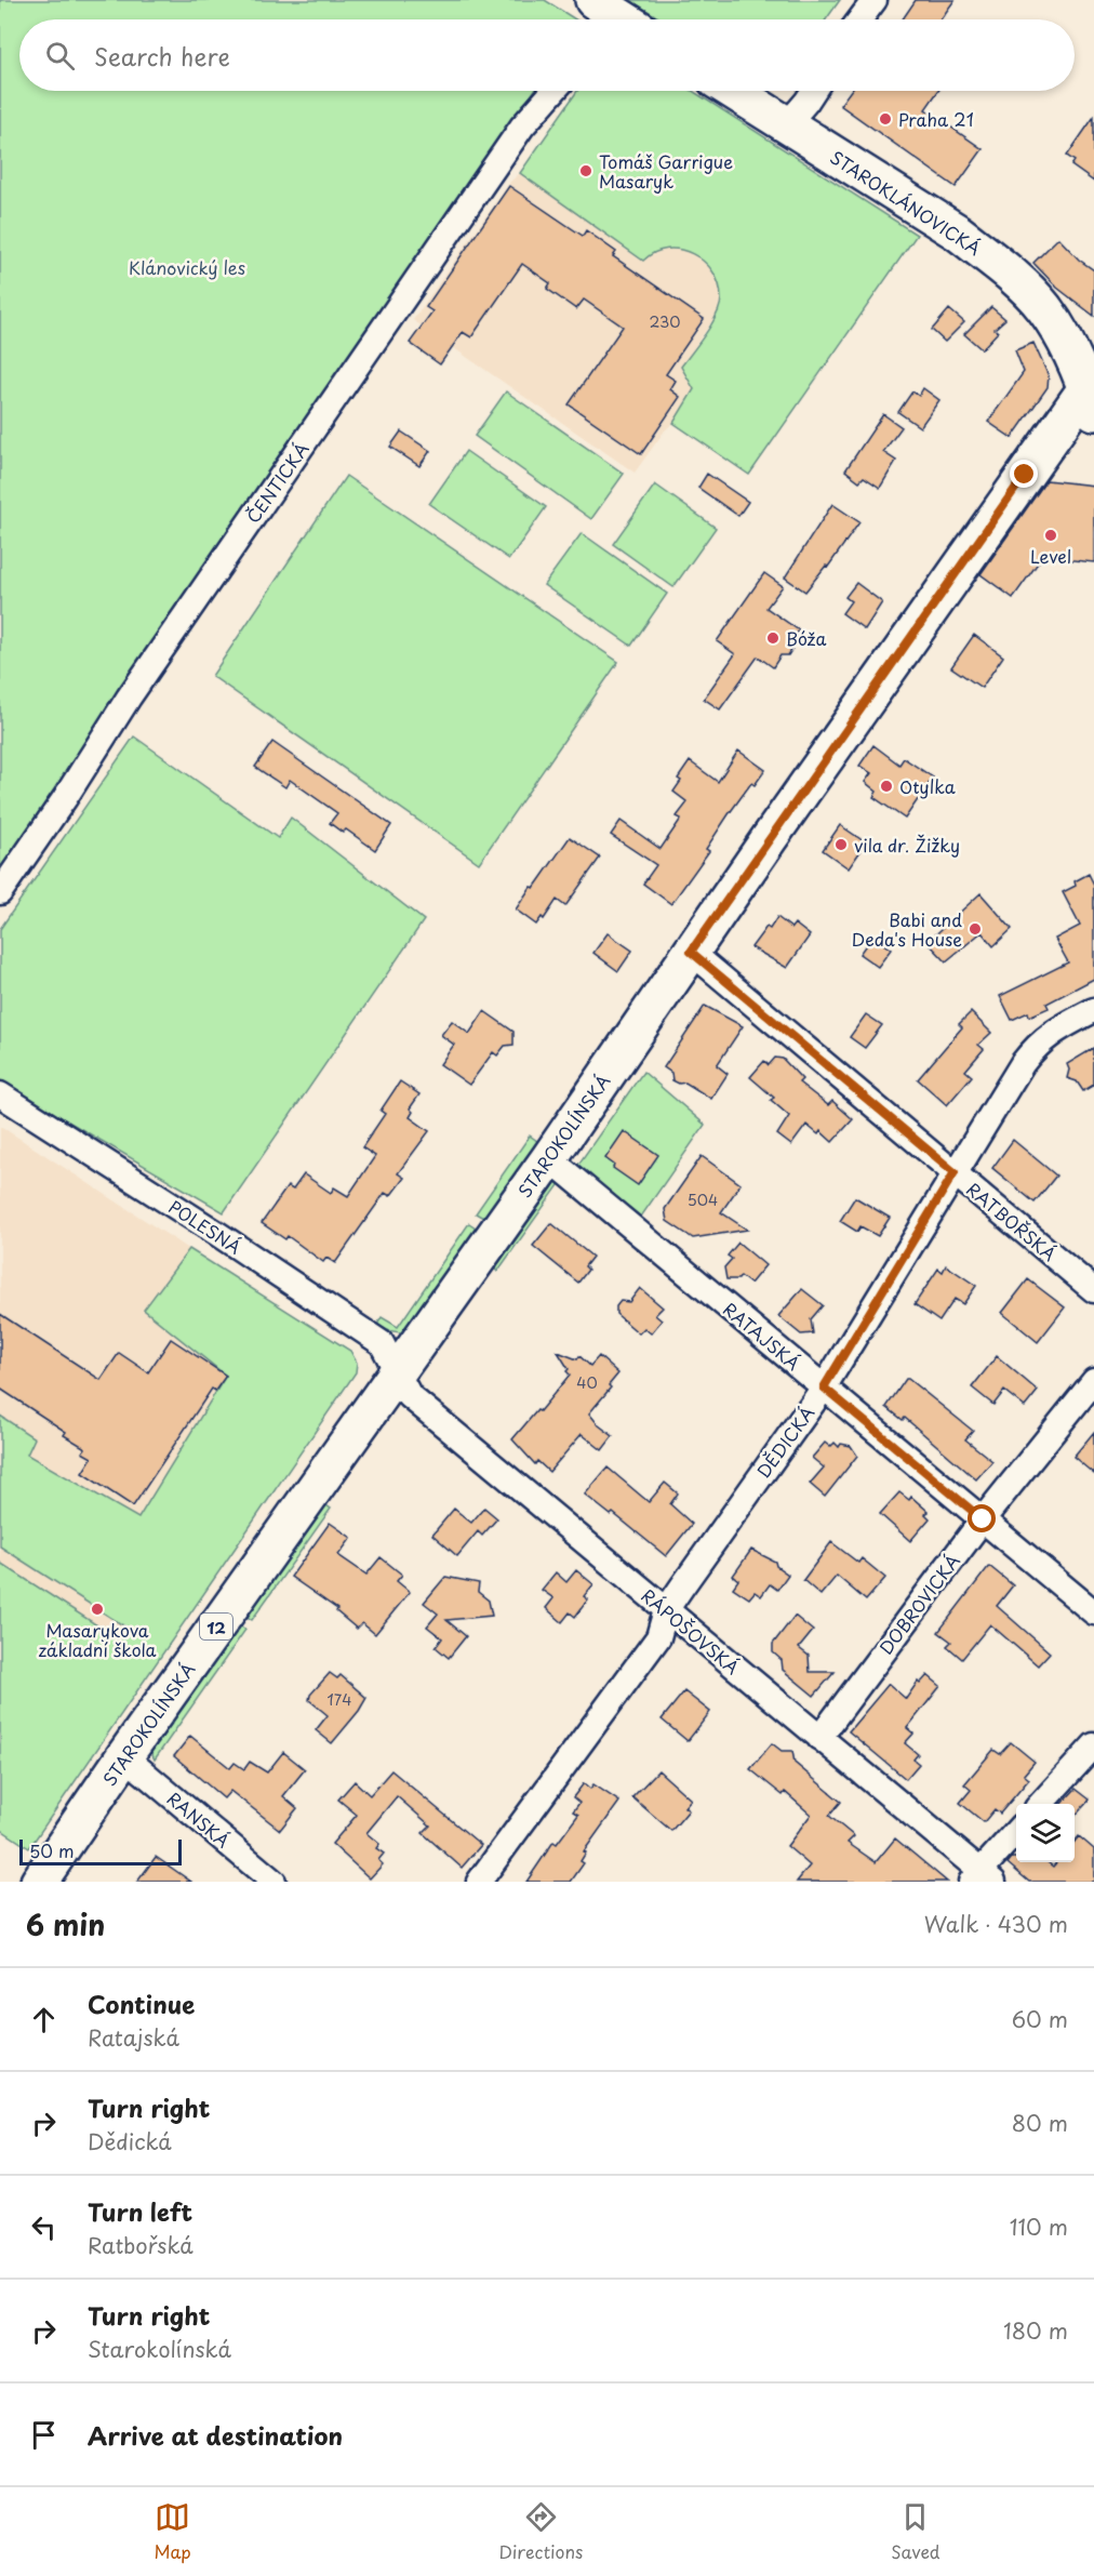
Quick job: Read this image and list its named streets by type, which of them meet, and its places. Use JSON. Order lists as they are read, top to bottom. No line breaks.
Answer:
{"streets":{"main road":["STAROKLÁNOVICKÁ","STAROKOLÍNSKÁ","12"],"street":["ČENTICKÁ","RATBOŘSKÁ","POLESNÁ","RATAJSKÁ","DĚDICKÁ","DOBROVICKÁ","RÁPOŠOVSKÁ","RANSKÁ"]},"crossings":[["STAROKLÁNOVICKÁ","STAROKOLÍNSKÁ"],["STAROKOLÍNSKÁ","RATBOŘSKÁ"],["STAROKOLÍNSKÁ","POLESNÁ"],["STAROKOLÍNSKÁ","RATAJSKÁ"],["STAROKOLÍNSKÁ","RÁPOŠOVSKÁ"],["STAROKOLÍNSKÁ","RANSKÁ"],["RATBOŘSKÁ","DĚDICKÁ"],["POLESNÁ","RÁPOŠOVSKÁ"],["RATAJSKÁ","DĚDICKÁ"],["RATAJSKÁ","DOBROVICKÁ"],["DĚDICKÁ","RÁPOŠOVSKÁ"],["DOBROVICKÁ","RÁPOŠOVSKÁ"]],"parks":["Klánovický les"],"places":["Praha 21","Tomáš Garrigue Masaryk","Level","Bóža","Otylka","vila dr. Žižky","Babi and Deda's House","Masarykova základní škola"],"house_numbers":["230","504","40","174"],"scale_bar":"50 m","page":{"search":"Search here","scale":"50 m","heading":["6 min","Walk · 430 m"],"list":[["Continue","Ratajská","60 m"],["Turn right","Dědická","80 m"],["Turn left","Ratbořská","110 m"],["Turn right","Starokolínská","180 m"],"Arrive at destination"],"nav":["Map","Directions","Saved"]}}
